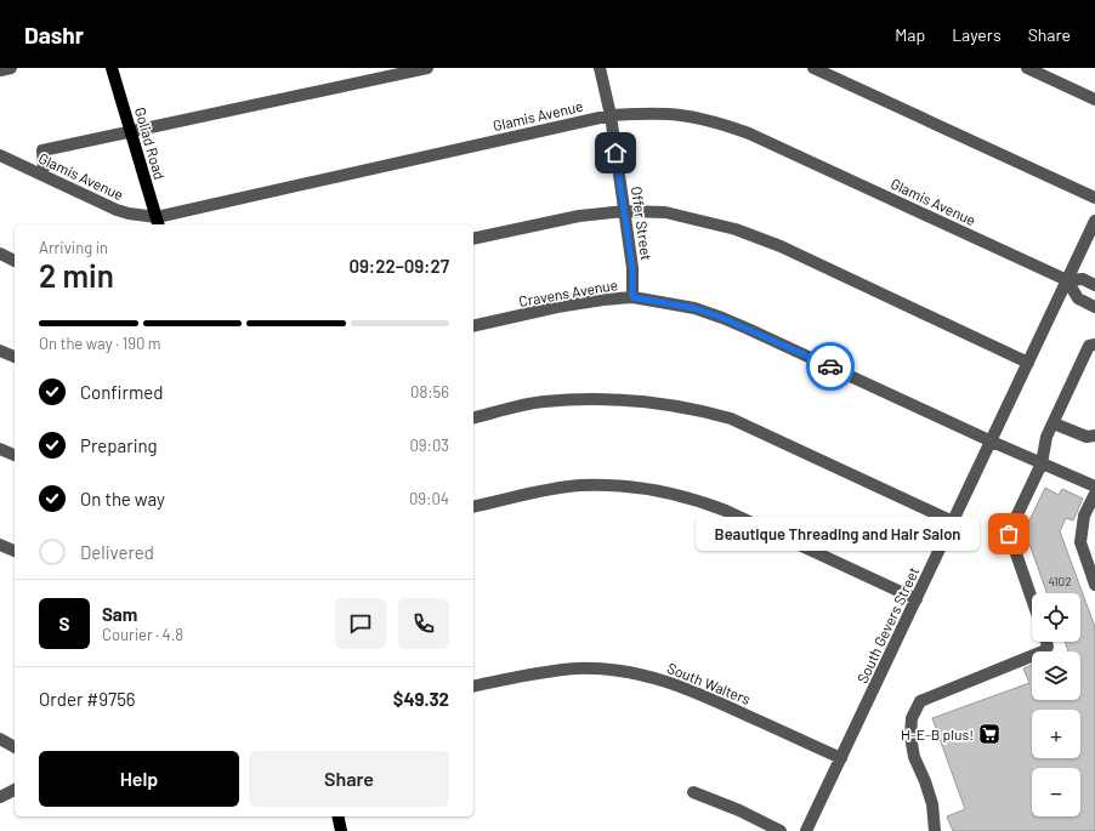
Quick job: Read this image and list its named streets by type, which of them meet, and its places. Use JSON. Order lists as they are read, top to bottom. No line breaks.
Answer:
{"streets":{"main road":["Goliad Road"],"street":["Glamis Avenue","Offer Street","Cravens Avenue","South Gevers Street","South Walters"]},"crossings":[["Glamis Avenue","Goliad Road"],["Glamis Avenue","Offer Street"],["Glamis Avenue","South Gevers Street"],["Offer Street","Cravens Avenue"],["Cravens Avenue","South Gevers Street"],["South Gevers Street","South Walters"]],"places":{"other":["Beautique Threading and Hair Salon"],"supermarket":["H-E-B plus!"]},"house_numbers":["4102"],"page":{"header":"Dashr","nav":["Map","Layers","Share"],"heading":["2 min","Arriving in","09:22–09:27"],"panel":["Sam","Courier · 4.8","Order #9756","$49.32"],"bar":"On the way · 190 m","list":[["Confirmed","08:56"],["Preparing","09:03"],["On the way","09:04"],"Delivered"],"bubble":"Beautique Threading and Hair Salon","map_buttons":["+","−"],"round":"S","buttons":["Help","Share"]}}
